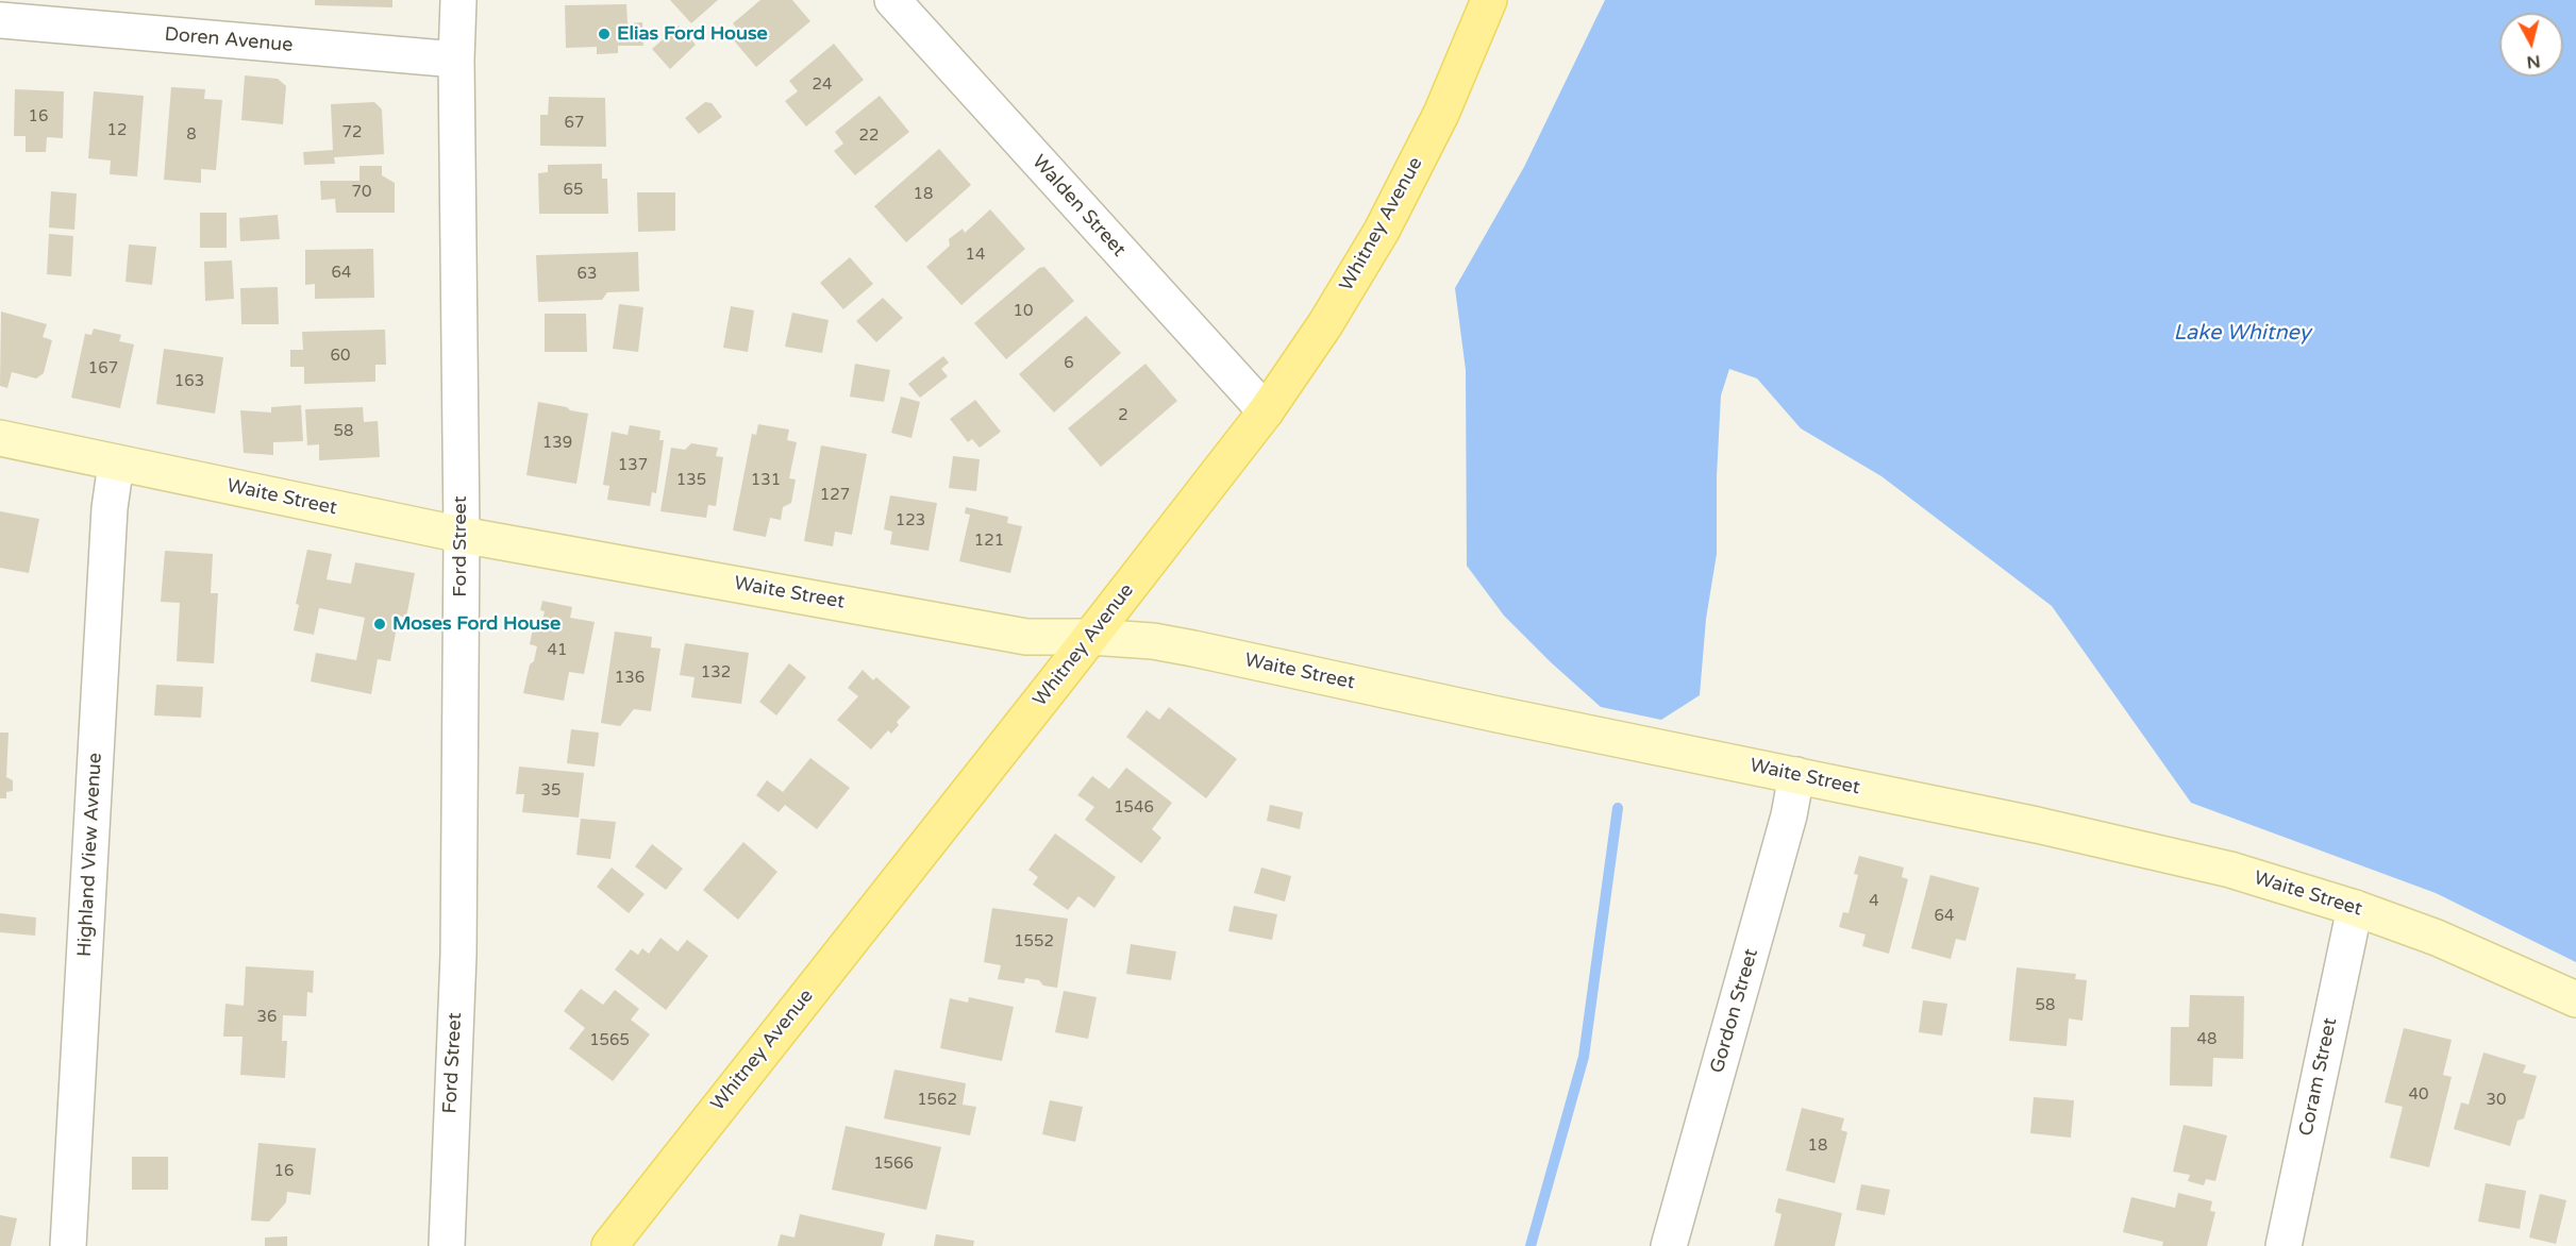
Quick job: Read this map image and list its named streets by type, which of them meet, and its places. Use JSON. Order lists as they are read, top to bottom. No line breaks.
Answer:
{"streets":{"main road":["Whitney Avenue"],"street":["Doren Avenue","Walden Street","Waite Street","Ford Street","Highland View Avenue","Gordon Street","Coram Street"]},"crossings":[["Doren Avenue","Ford Street"],["Walden Street","Whitney Avenue"],["Whitney Avenue","Waite Street"],["Waite Street","Ford Street"],["Waite Street","Highland View Avenue"],["Waite Street","Gordon Street"],["Waite Street","Coram Street"]],"water":["Lake Whitney"],"places":["Elias Ford House","Moses Ford House"],"house_numbers":["24","16","67","12","72","8","22","65","70","18","14","64","63","10","60","6","167","163","2","58","139","137","135","131","127","123","121","41","132","136","35","1546","4","64","1552","58","36","48","1565","40","1562","30","18","1566","16"],"north":"bottom"}
